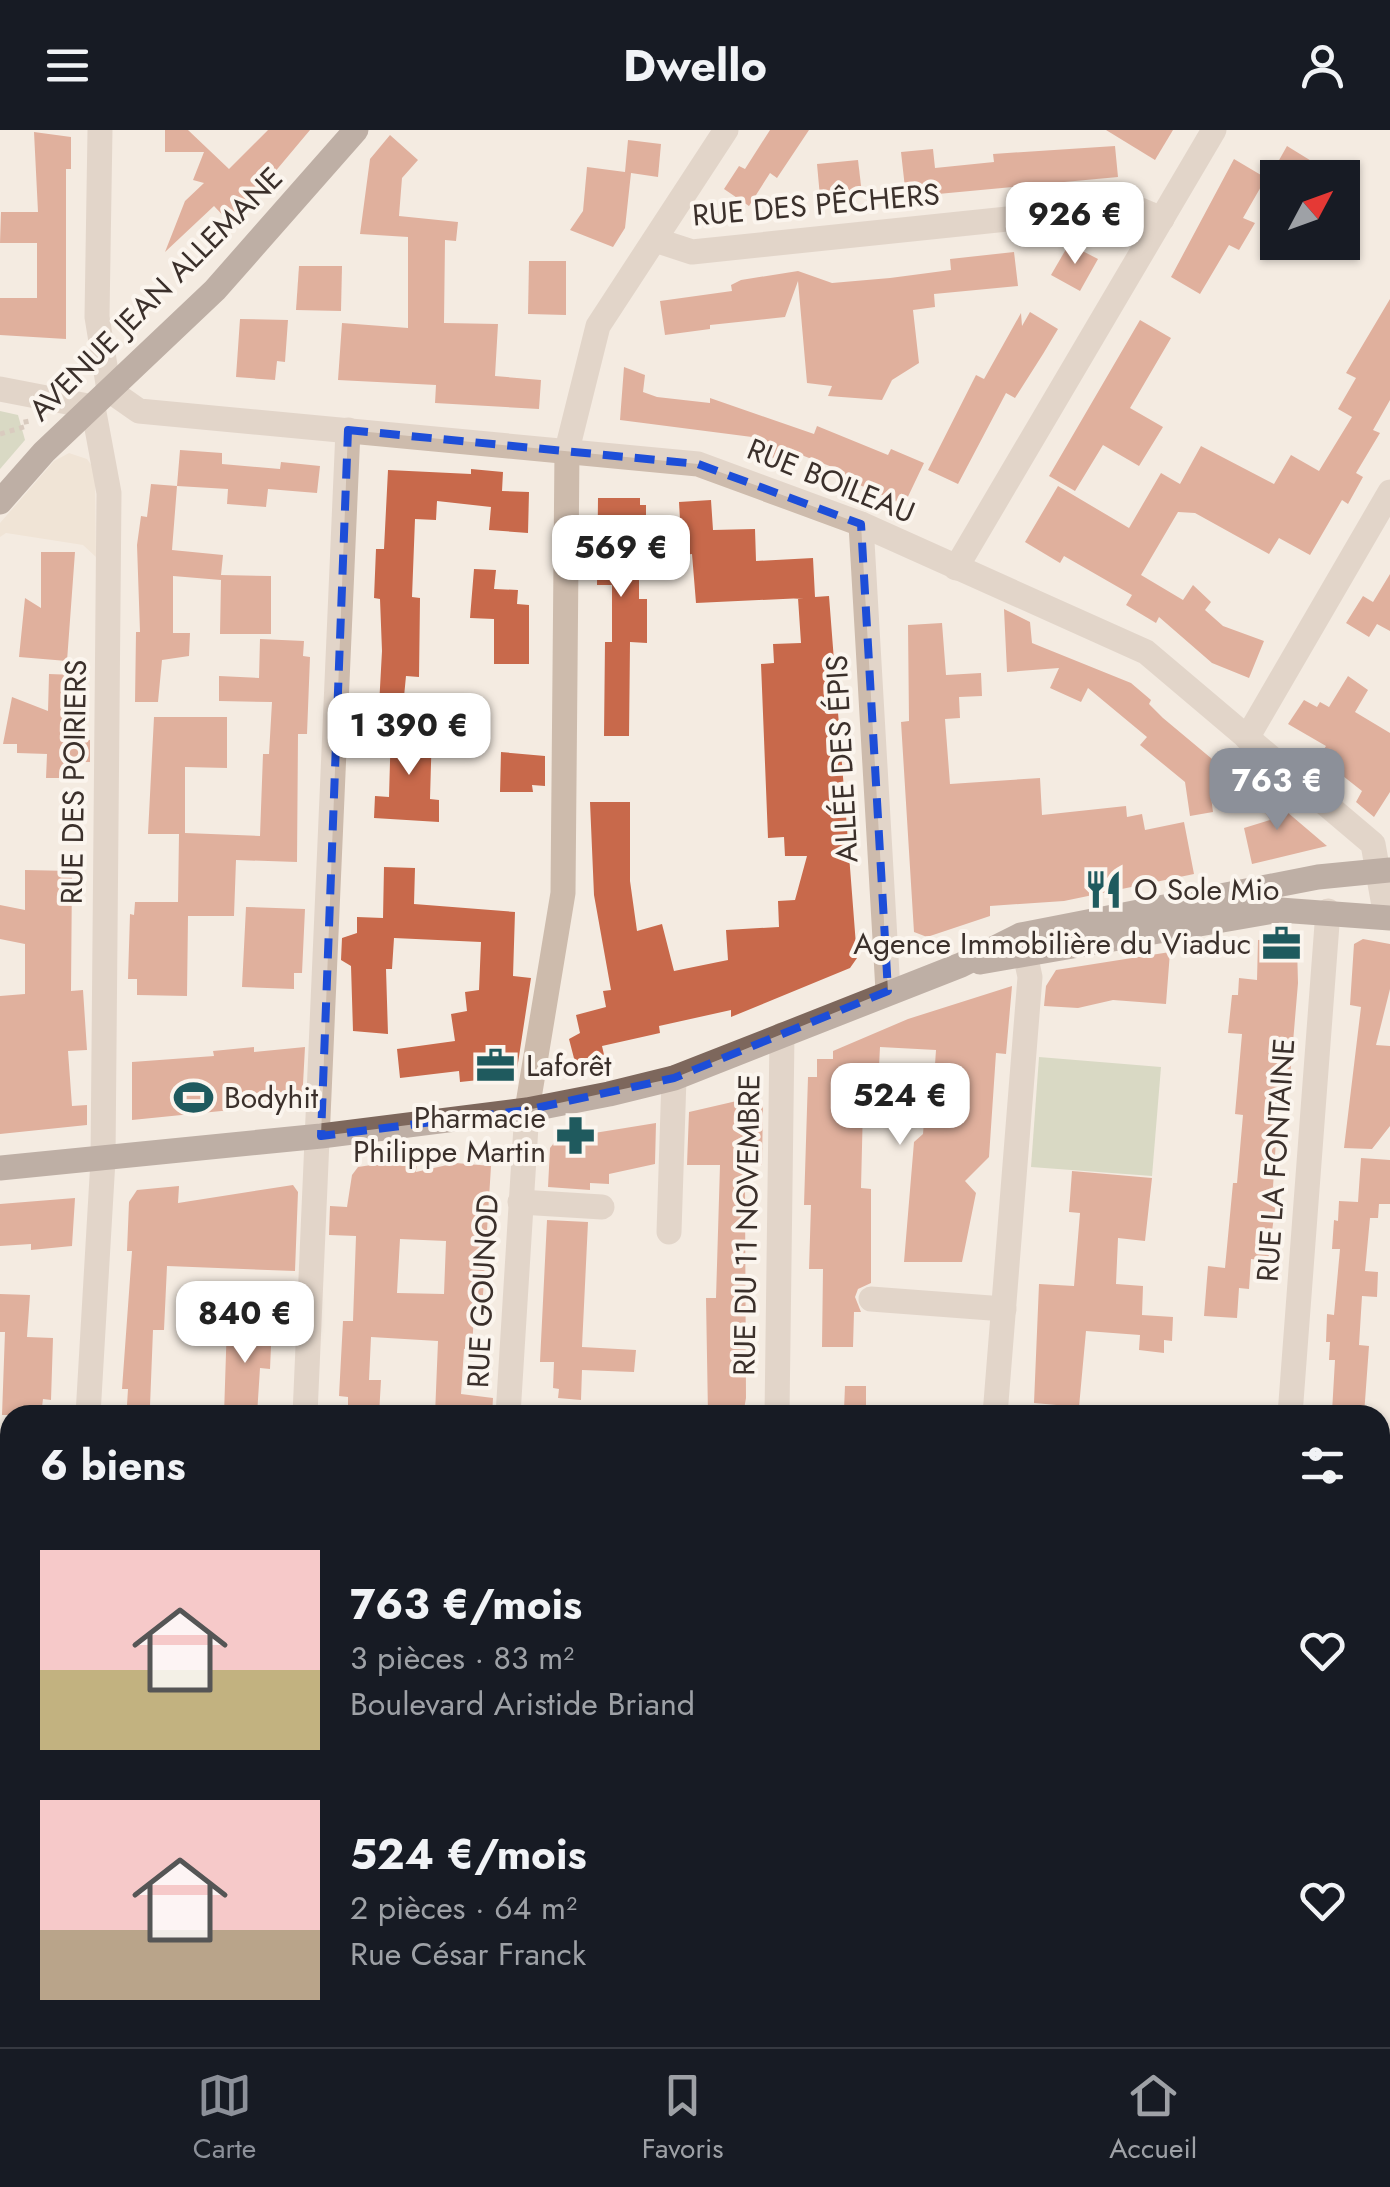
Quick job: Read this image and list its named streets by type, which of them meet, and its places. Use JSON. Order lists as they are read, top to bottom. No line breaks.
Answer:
{"streets":{"main road":["AVENUE JEAN ALLEMANE"],"street":["RUE DES PÊCHERS","RUE BOILEAU","ALLÉE DES ÉPIS","RUE DES POIRIERS","RUE LA FONTAINE","RUE DU 11 NOVEMBRE","RUE GOUNOD"]},"crossings":[["RUE DES PÊCHERS","RUE GOUNOD"],["AVENUE JEAN ALLEMANE","RUE BOILEAU"],["AVENUE JEAN ALLEMANE","RUE DES POIRIERS"],["RUE BOILEAU","ALLÉE DES ÉPIS"],["RUE BOILEAU","RUE DES POIRIERS"],["RUE BOILEAU","RUE GOUNOD"]],"places":{"restaurant":["O Sole Mio"],"office":["Agence Immobilière du Viaduc","Laforêt"],"sports":["Bodyhit"],"pharmacy":["Pharmacie Philippe Martin"]},"north":"top right","page":{"header":"Dwello","price":["926 €","569 €","1 390 €","763 €","524 €","840 €"],"heading":"6 biens","list":[{"name":"763 €/mois","note":"3 pièces · 83 m² · Boulevard Aristide Briand"},{"name":"524 €/mois","note":"2 pièces · 64 m² · Rue César Franck"}],"tabs":["Carte","Favoris","Accueil"]}}
